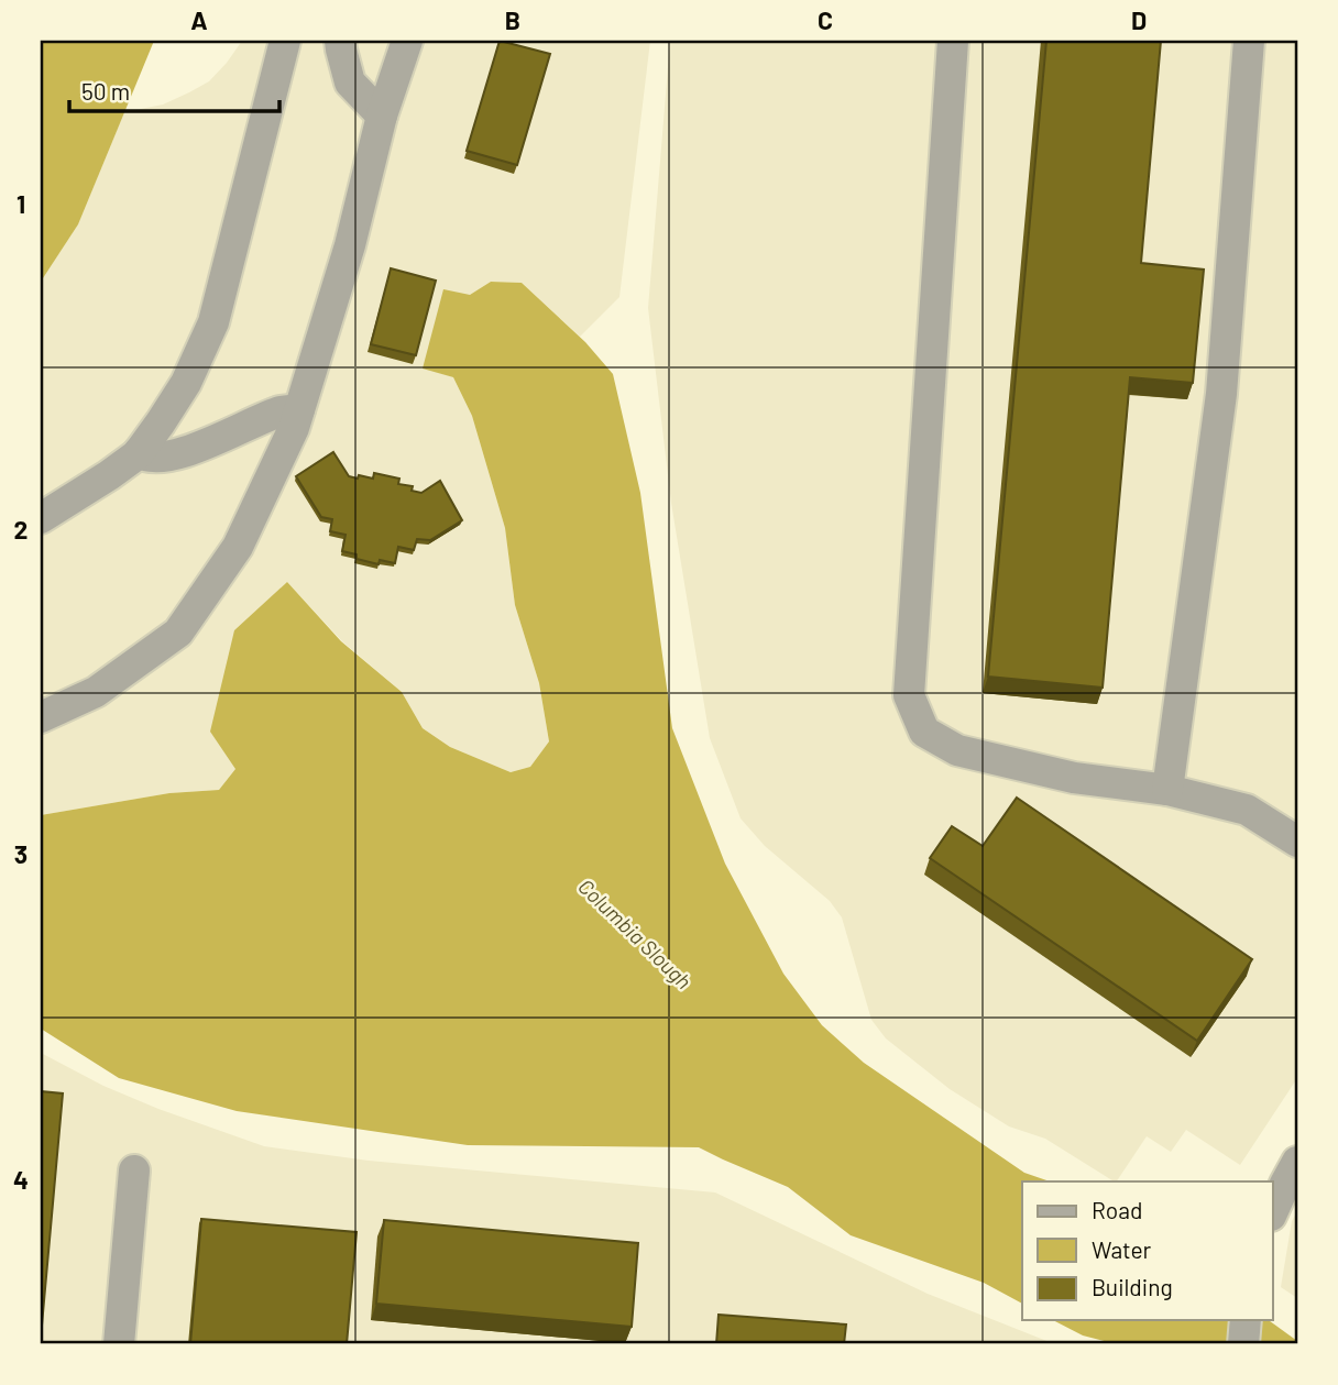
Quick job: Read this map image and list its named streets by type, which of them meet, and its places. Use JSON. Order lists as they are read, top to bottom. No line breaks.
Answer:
{"water":["Columbia Slough"],"legend":["Road","Water","Building"],"scale_bar":"50 m","grid":{"columns":["A","B","C","D"],"rows":["1","2","3","4"]}}
